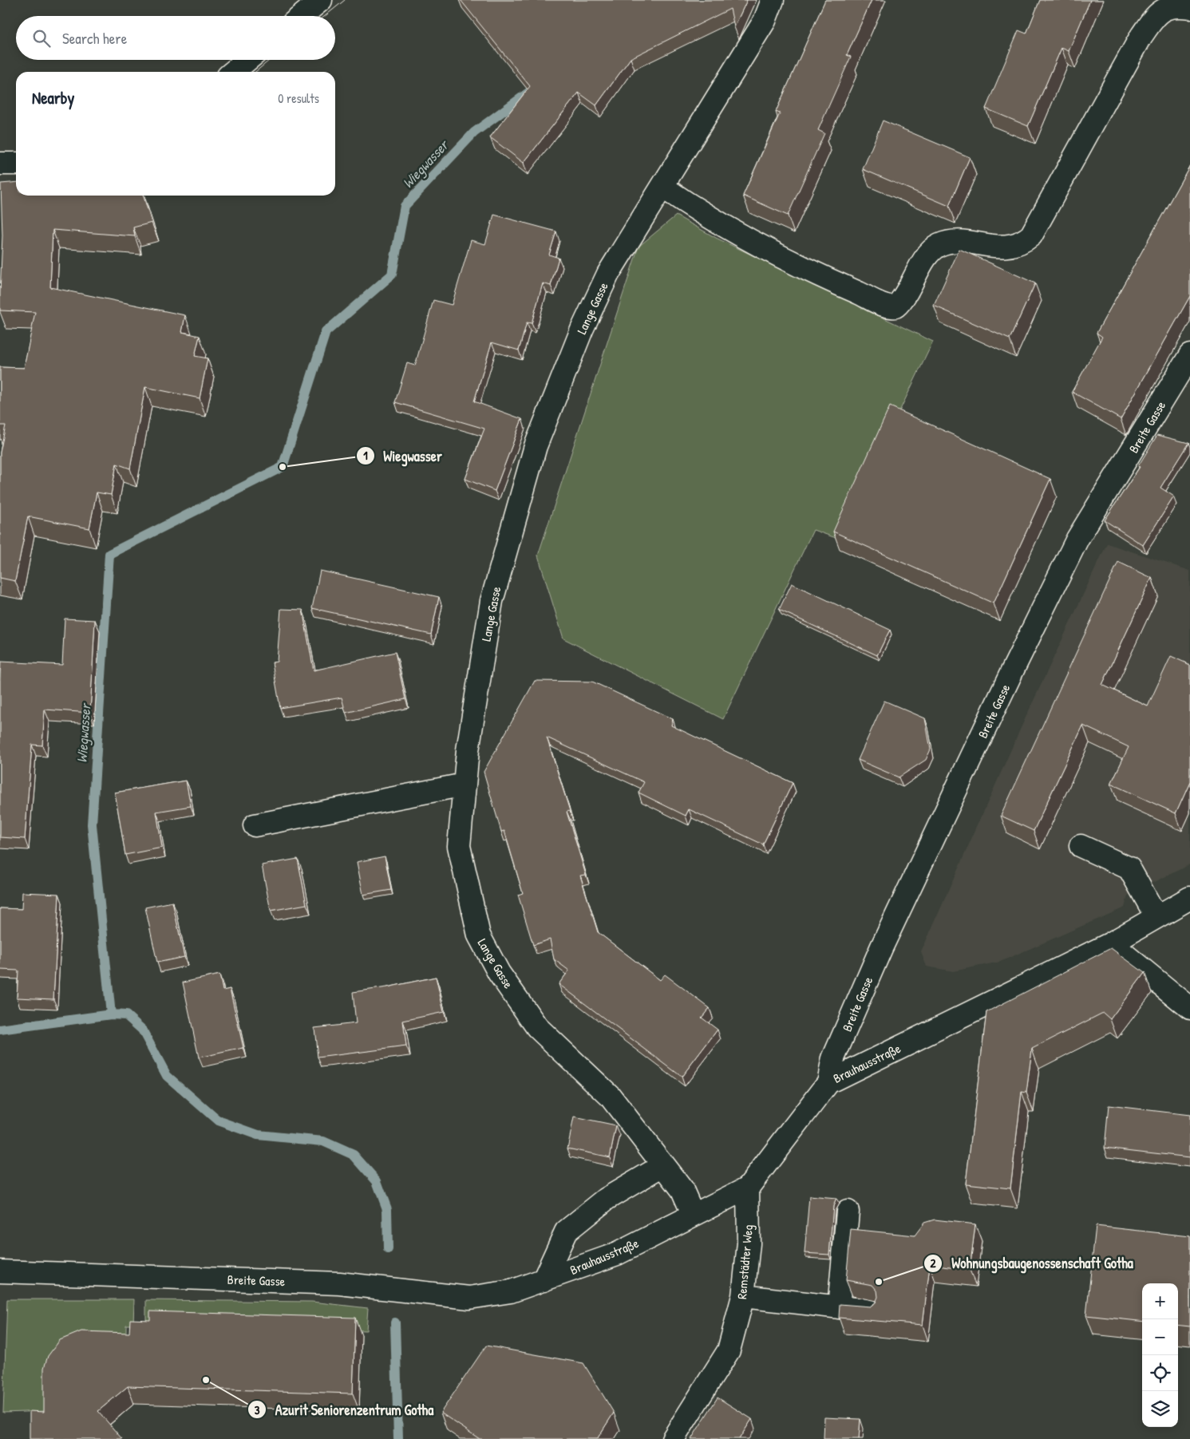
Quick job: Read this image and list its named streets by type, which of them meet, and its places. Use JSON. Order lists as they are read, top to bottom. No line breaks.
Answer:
{"streets":{"street":["Lange Gasse","Breite Gasse","Brauhausstraße","Remstädter Weg"]},"crossings":[["Lange Gasse","Brauhausstraße"],["Breite Gasse","Brauhausstraße"],["Brauhausstraße","Remstädter Weg"]],"water":["Wiegwasser"],"places":["Wiegwasser","Wohnungsbaugenossenschaft Gotha","Azurit Seniorenzentrum Gotha"],"page":{"search":"Search here","heading":["Nearby","0 results"],"map_buttons":["+","−"]}}
